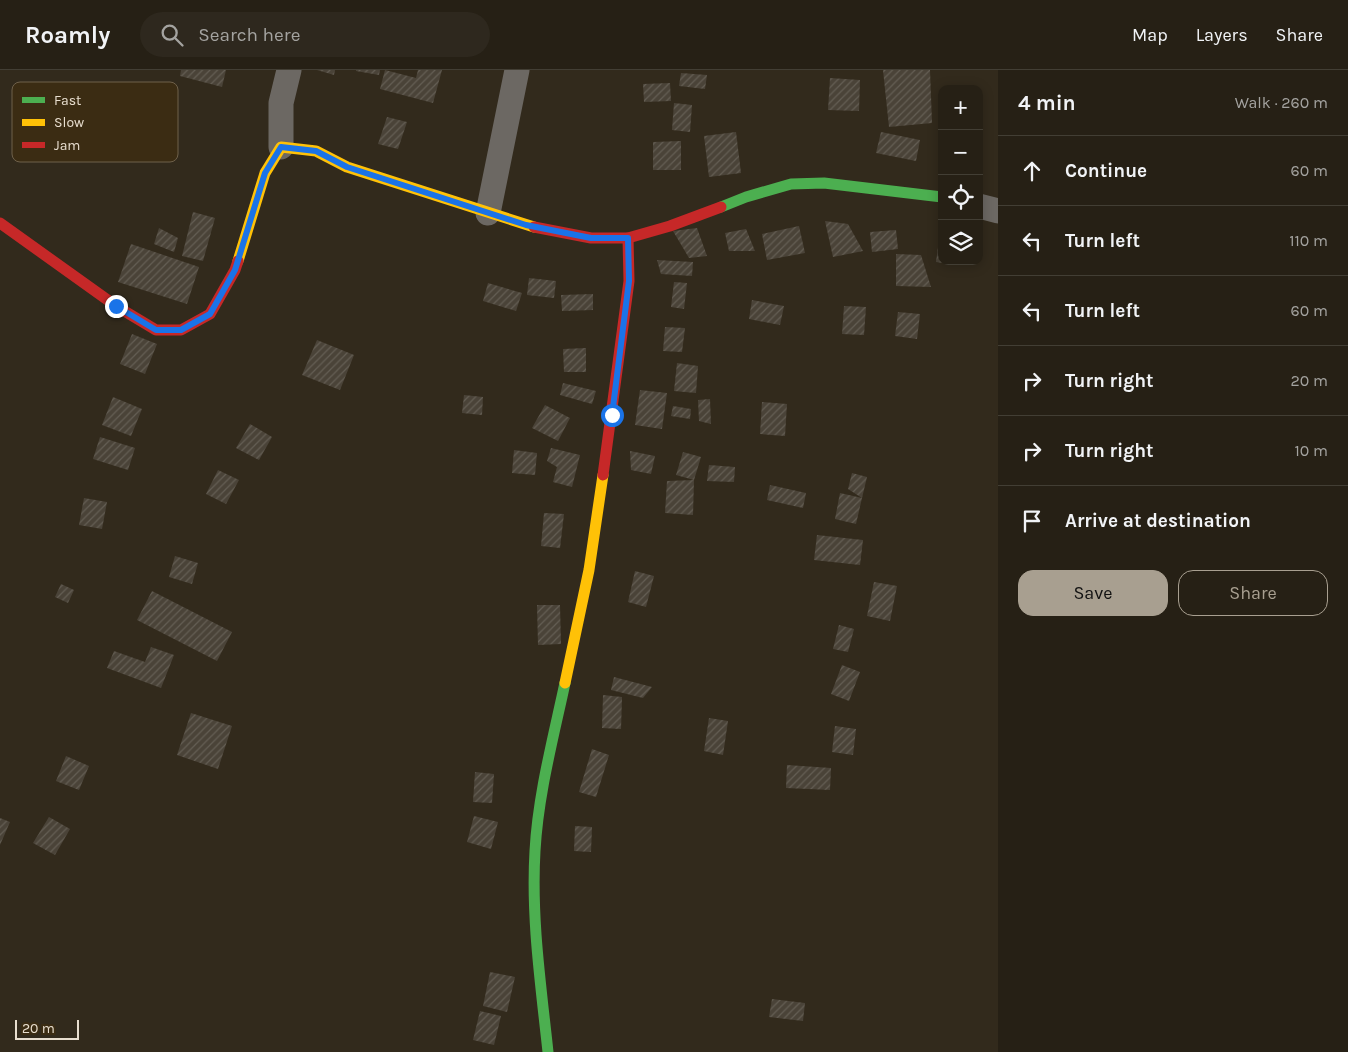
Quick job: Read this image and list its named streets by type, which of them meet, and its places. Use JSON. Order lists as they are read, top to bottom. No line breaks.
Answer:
{"legend":["Fast","Slow","Jam"],"scale_bar":"20 m","page":{"header":"Roamly","search":"Search here","nav":["Map","Layers","Share"],"heading":["4 min","Walk · 260 m"],"map_buttons":["+","−"],"list":[["Continue","60 m"],["Turn left","110 m"],["Turn left","60 m"],["Turn right","20 m"],["Turn right","10 m"],"Arrive at destination"],"buttons":["Save","Share"],"scale":"20 m"}}
